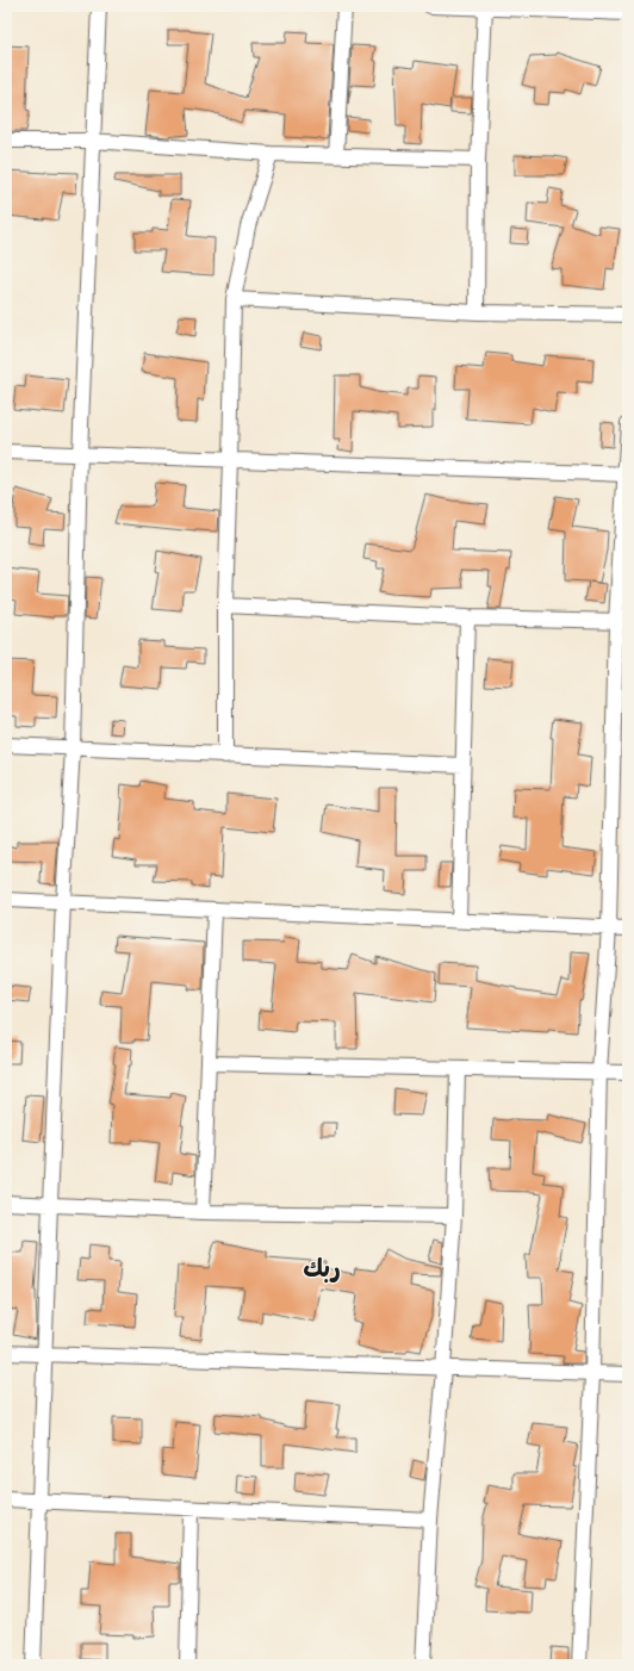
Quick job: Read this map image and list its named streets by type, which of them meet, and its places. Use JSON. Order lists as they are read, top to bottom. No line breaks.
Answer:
{"districts":["ربك"]}
